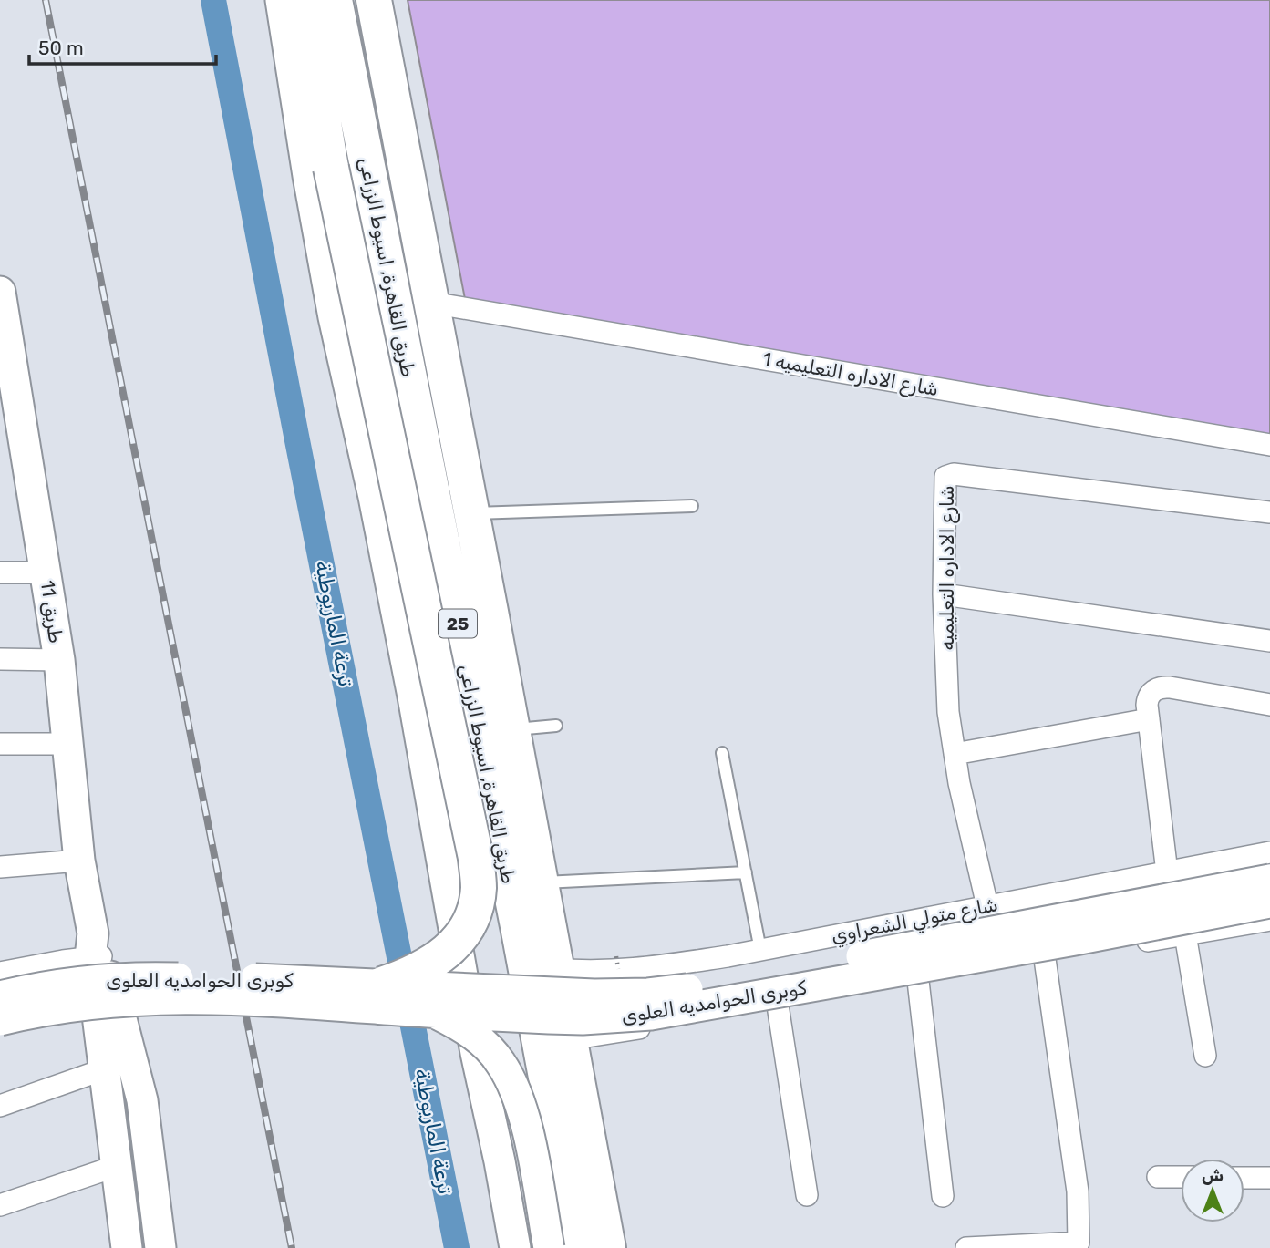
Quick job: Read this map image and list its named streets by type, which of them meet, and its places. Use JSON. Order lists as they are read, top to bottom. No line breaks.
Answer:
{"streets":{"highway":["طريق القاهرة, اسيوط الزراعى","25"],"main road":["طريق 11","كوبرى الحوامديه العلوى"],"street":["شارع الاداره التعليميه 1","شارع الاداره التعليميه","شارع متولي الشعراوي"]},"crossings":[["طريق القاهرة, اسيوط الزراعى","شارع الاداره التعليميه 1"],["طريق القاهرة, اسيوط الزراعى","شارع متولي الشعراوي"],["شارع الاداره التعليميه","شارع متولي الشعراوي"]],"water":["ترعة الماريوطية"],"scale_bar":"50 m","north":"top"}
